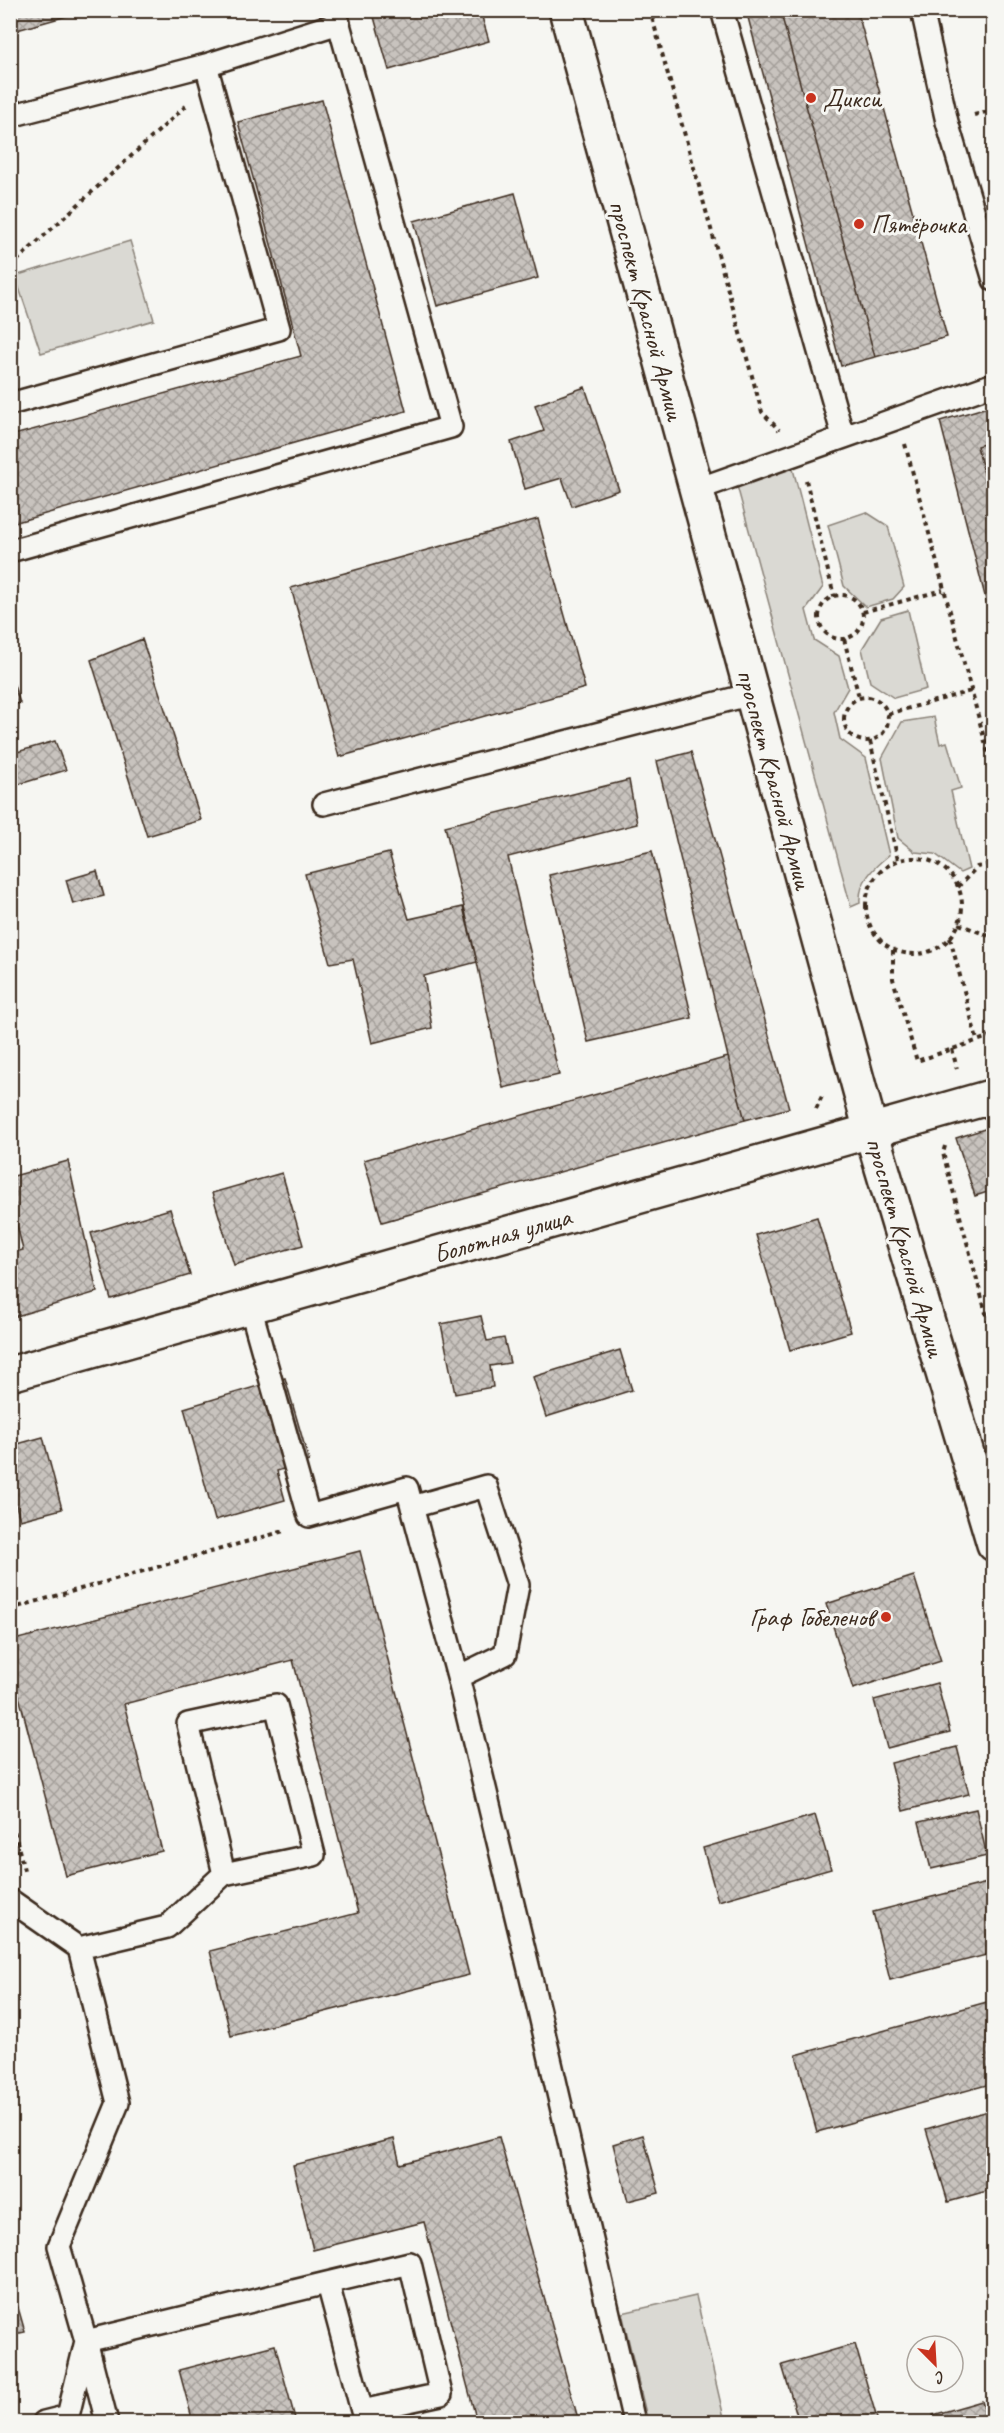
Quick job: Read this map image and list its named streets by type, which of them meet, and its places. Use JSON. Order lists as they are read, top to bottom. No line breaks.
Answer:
{"streets":{"main road":["проспект Красной Армии","Болотная улица"]},"crossings":[["проспект Красной Армии","Болотная улица"]],"places":["Дикси","Пятёрочка","Граф Гобеленов"],"north":"bottom right"}
